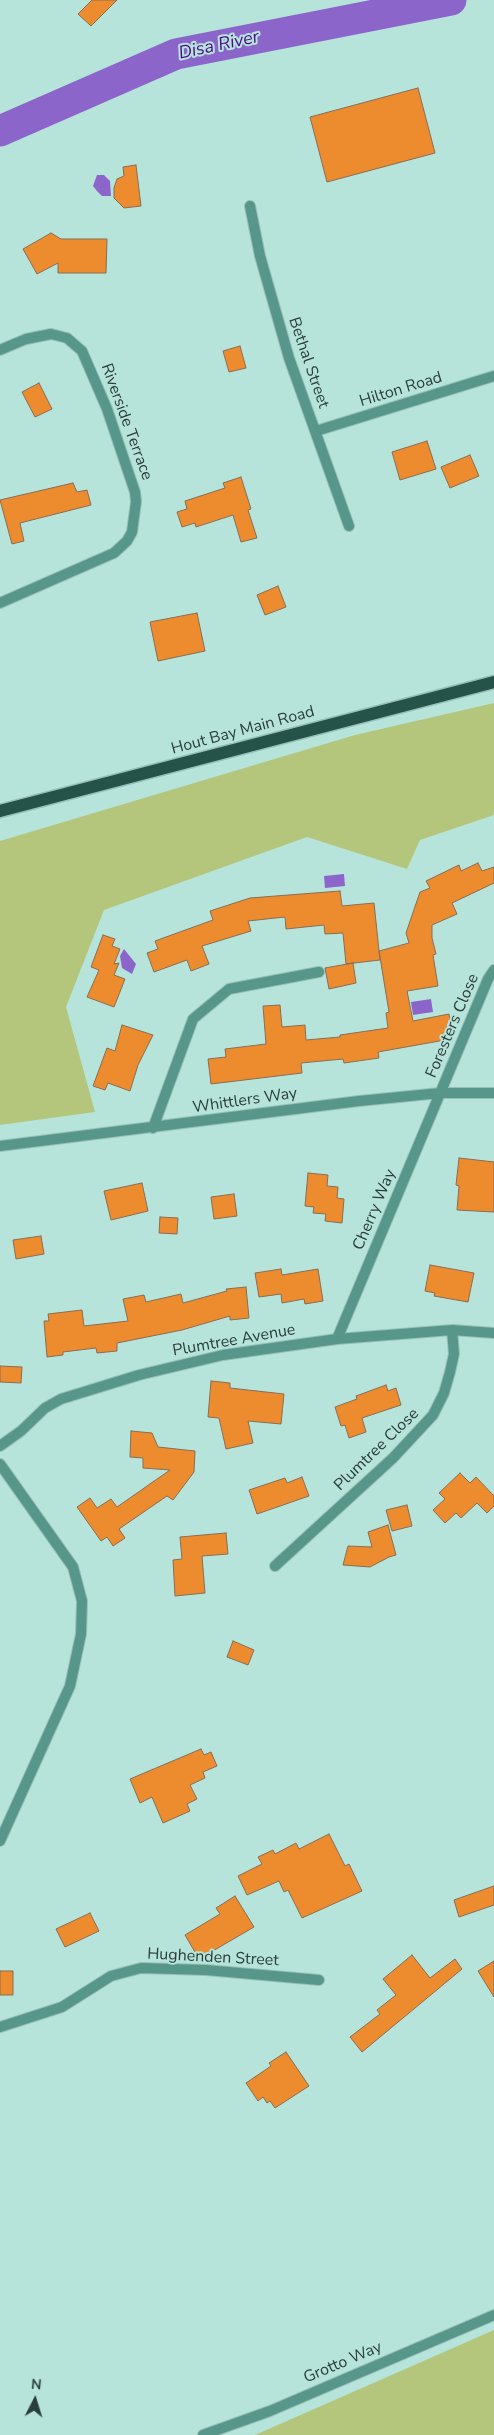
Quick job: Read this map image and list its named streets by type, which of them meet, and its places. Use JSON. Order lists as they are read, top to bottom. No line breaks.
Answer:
{"streets":{"main road":["Hout Bay Main Road"],"street":["Bethal Street","Hilton Road","Riverside Terrace","Foresters Close","Whittlers Way","Cherry Way","Plumtree Avenue","Plumtree Close","Hughenden Street","Grotto Way"]},"crossings":[["Bethal Street","Hilton Road"],["Foresters Close","Whittlers Way"],["Foresters Close","Cherry Way"],["Whittlers Way","Cherry Way"],["Cherry Way","Plumtree Avenue"],["Plumtree Avenue","Plumtree Close"]],"water":["Disa River"],"north":"top"}
